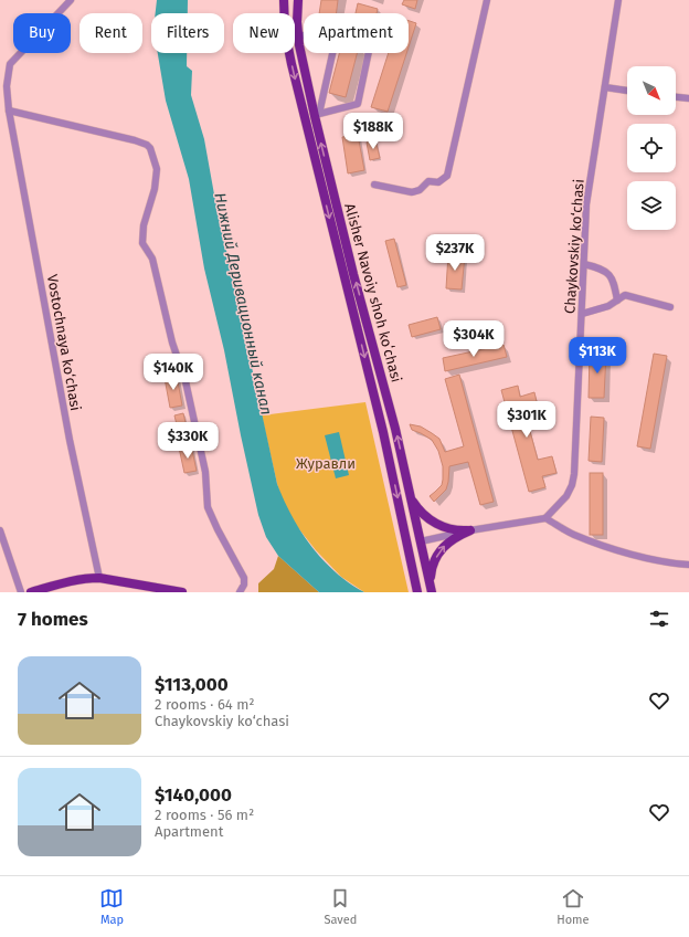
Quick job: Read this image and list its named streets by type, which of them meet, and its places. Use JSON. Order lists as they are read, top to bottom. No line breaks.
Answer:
{"streets":{"main road":["Alisher Navoiy shoh koʻchasi"],"street":["Chaykovskiy ko‘chasi","Vostochnaya ko‘chasi"]},"water":["Нижний Деривационный канал"],"parks":["Журавли"],"north":"bottom right","page":{"chip":["Buy","Rent","Filters","New","Apartment"],"price":["$188K","$237K","$304K","$113K","$140K","$301K","$330K"],"heading":"7 homes","list":[{"name":"$113,000","note":"2 rooms · 64 m² · Chaykovskiy ko‘chasi"},{"name":"$140,000","note":"2 rooms · 56 m² · Apartment"}],"tabs":["Map","Saved","Home"]}}
